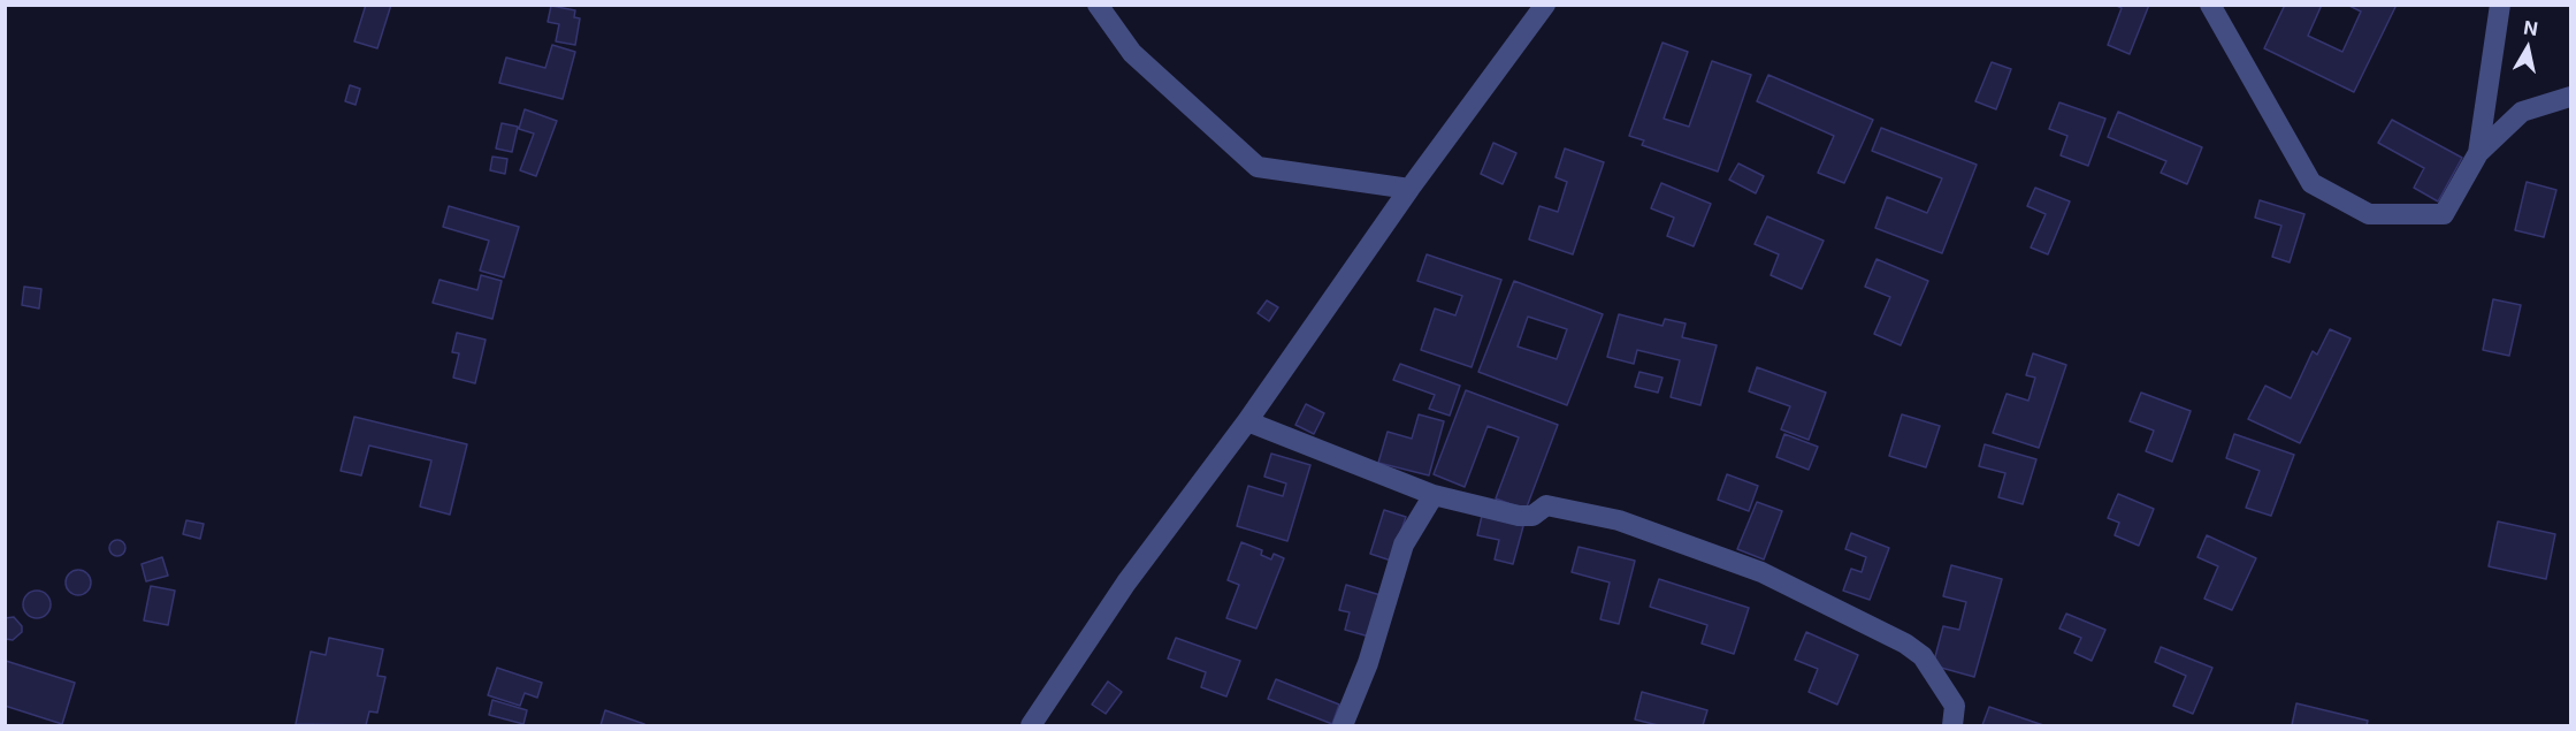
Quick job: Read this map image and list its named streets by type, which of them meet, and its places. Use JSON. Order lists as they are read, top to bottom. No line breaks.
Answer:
{"north":"top"}
